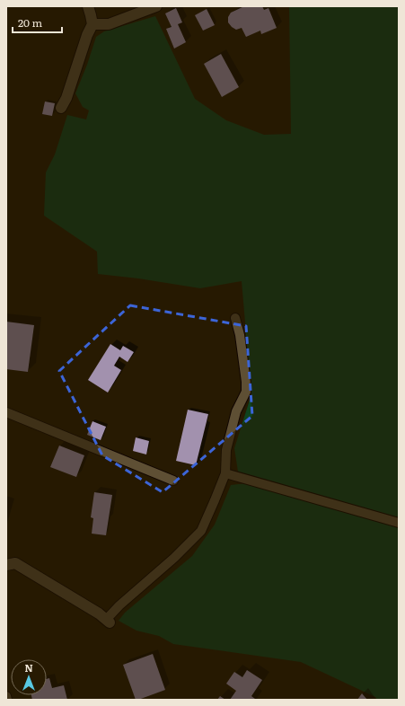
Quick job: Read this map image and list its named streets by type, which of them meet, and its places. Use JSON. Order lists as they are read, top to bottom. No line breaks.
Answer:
{"scale_bar":"20 m","north":"top"}
